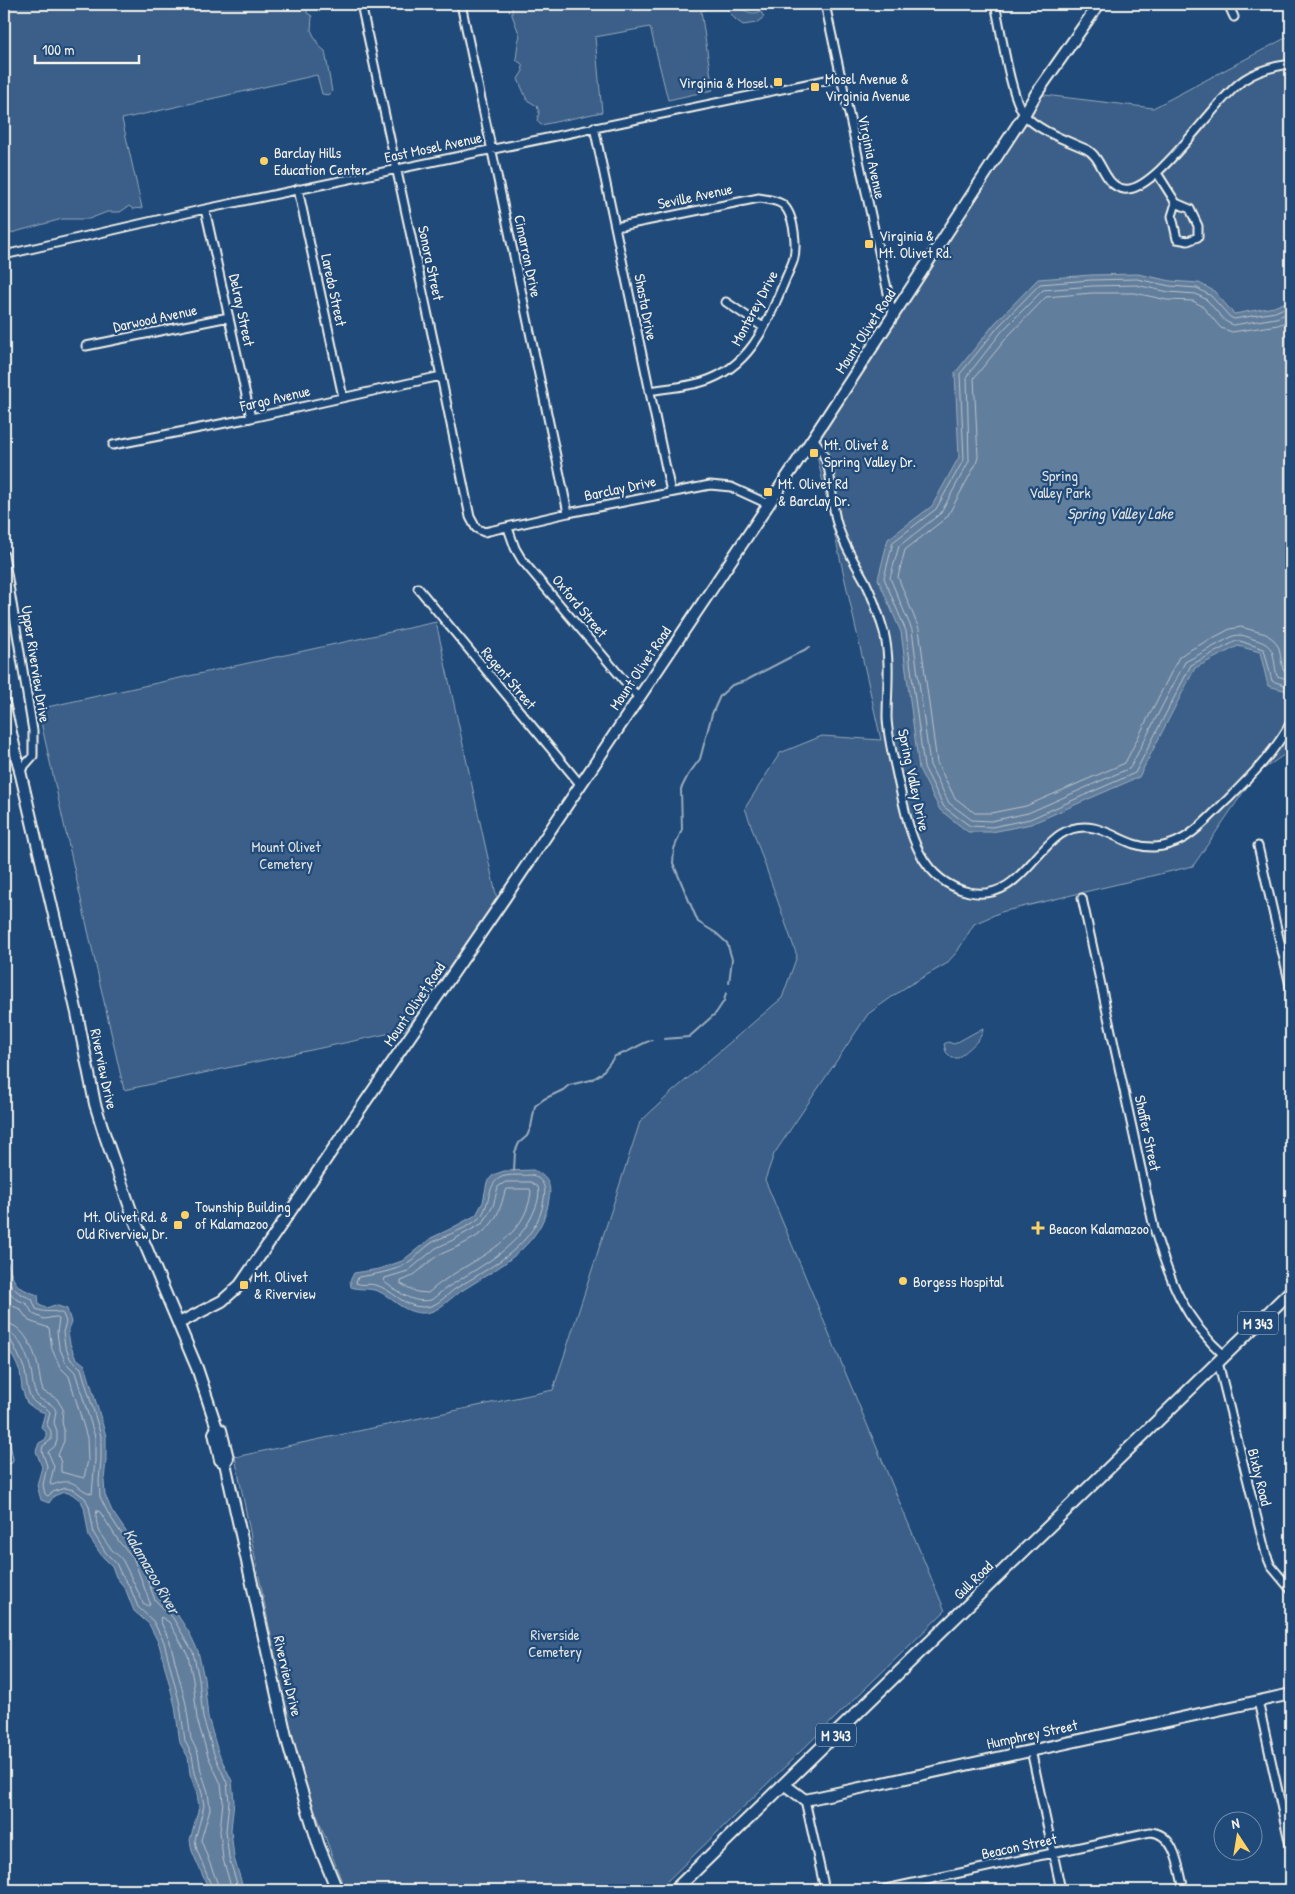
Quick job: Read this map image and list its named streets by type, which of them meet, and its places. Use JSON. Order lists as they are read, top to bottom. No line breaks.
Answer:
{"streets":{"main road":["M 343","Gull Road"],"street":["East Mosel Avenue","Virginia Avenue","Seville Avenue","Cimarron Drive","Sonora Street","Laredo Street","Shasta Drive","Monterey Drive","Delray Street","Darwood Avenue","Mount Olivet Road","Fargo Avenue","Barclay Drive","Oxford Street","Upper Riverview Drive","Regent Street","Spring Valley Drive","Riverview Drive","Shaffer Street","Bixby Road","Humphrey Street","Beacon Street"]},"crossings":[["East Mosel Avenue","Virginia Avenue"],["East Mosel Avenue","Cimarron Drive"],["East Mosel Avenue","Sonora Street"],["East Mosel Avenue","Laredo Street"],["East Mosel Avenue","Shasta Drive"],["East Mosel Avenue","Delray Street"],["Virginia Avenue","Mount Olivet Road"],["Seville Avenue","Shasta Drive"],["Seville Avenue","Monterey Drive"],["Cimarron Drive","Barclay Drive"],["Sonora Street","Fargo Avenue"],["Sonora Street","Barclay Drive"],["Laredo Street","Fargo Avenue"],["Shasta Drive","Monterey Drive"],["Shasta Drive","Barclay Drive"],["Delray Street","Darwood Avenue"],["Delray Street","Fargo Avenue"],["Mount Olivet Road","Barclay Drive"],["Mount Olivet Road","Oxford Street"],["Mount Olivet Road","Regent Street"],["Mount Olivet Road","Spring Valley Drive"],["Mount Olivet Road","Riverview Drive"],["Barclay Drive","Oxford Street"],["Upper Riverview Drive","Riverview Drive"],["Shaffer Street","Bixby Road"],["Shaffer Street","Gull Road"],["Bixby Road","Gull Road"]],"water":["Spring Valley Lake","Kalamazoo River"],"parks":["Spring Valley Park","Mount Olivet Cemetery","Riverside Cemetery"],"places":{"transit":["Virginia & Mosel","Mosel Avenue & Virginia Avenue","Virginia & Mt. Olivet Rd.","Mt. Olivet & Spring Valley Dr.","Mt. Olivet Rd & Barclay Dr.","Mt. Olivet Rd. & Old Riverview Dr.","Mt. Olivet & Riverview"],"other":["Barclay Hills Education Center","Township Building of Kalamazoo","Borgess Hospital"],"health":["Beacon Kalamazoo"]},"scale_bar":"100 m","north":"top"}
